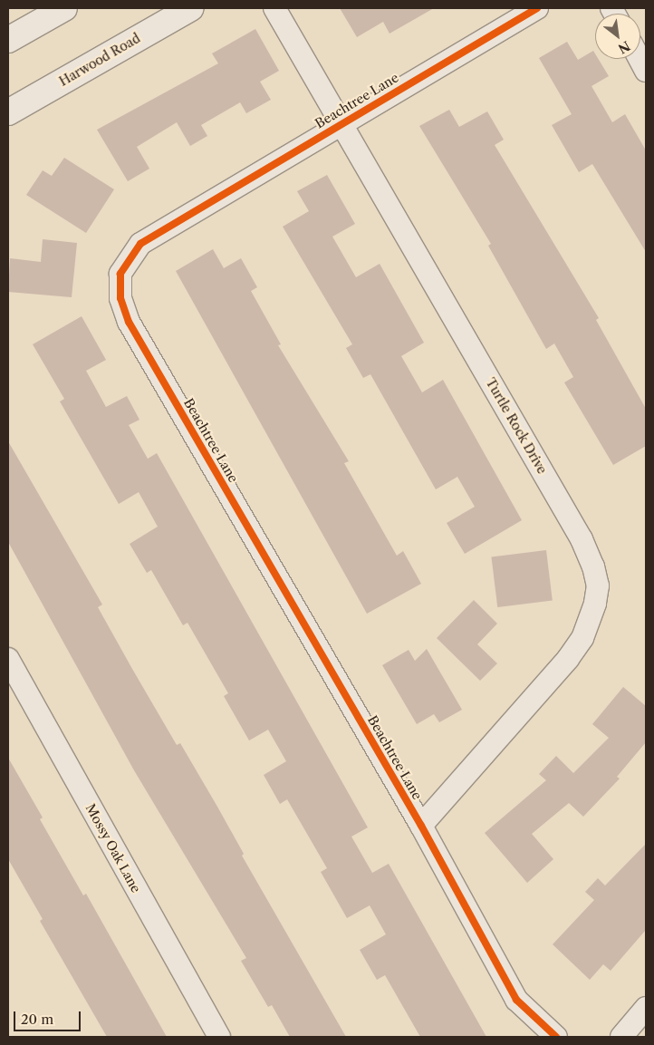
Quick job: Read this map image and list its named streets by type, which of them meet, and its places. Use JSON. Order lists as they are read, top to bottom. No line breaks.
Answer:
{"streets":{"main road":["Harwood Road"],"street":["Beachtree Lane","Turtle Rock Drive","Mossy Oak Lane"]},"crossings":[["Beachtree Lane","Turtle Rock Drive"]],"scale_bar":"20 m","north":"bottom right"}
